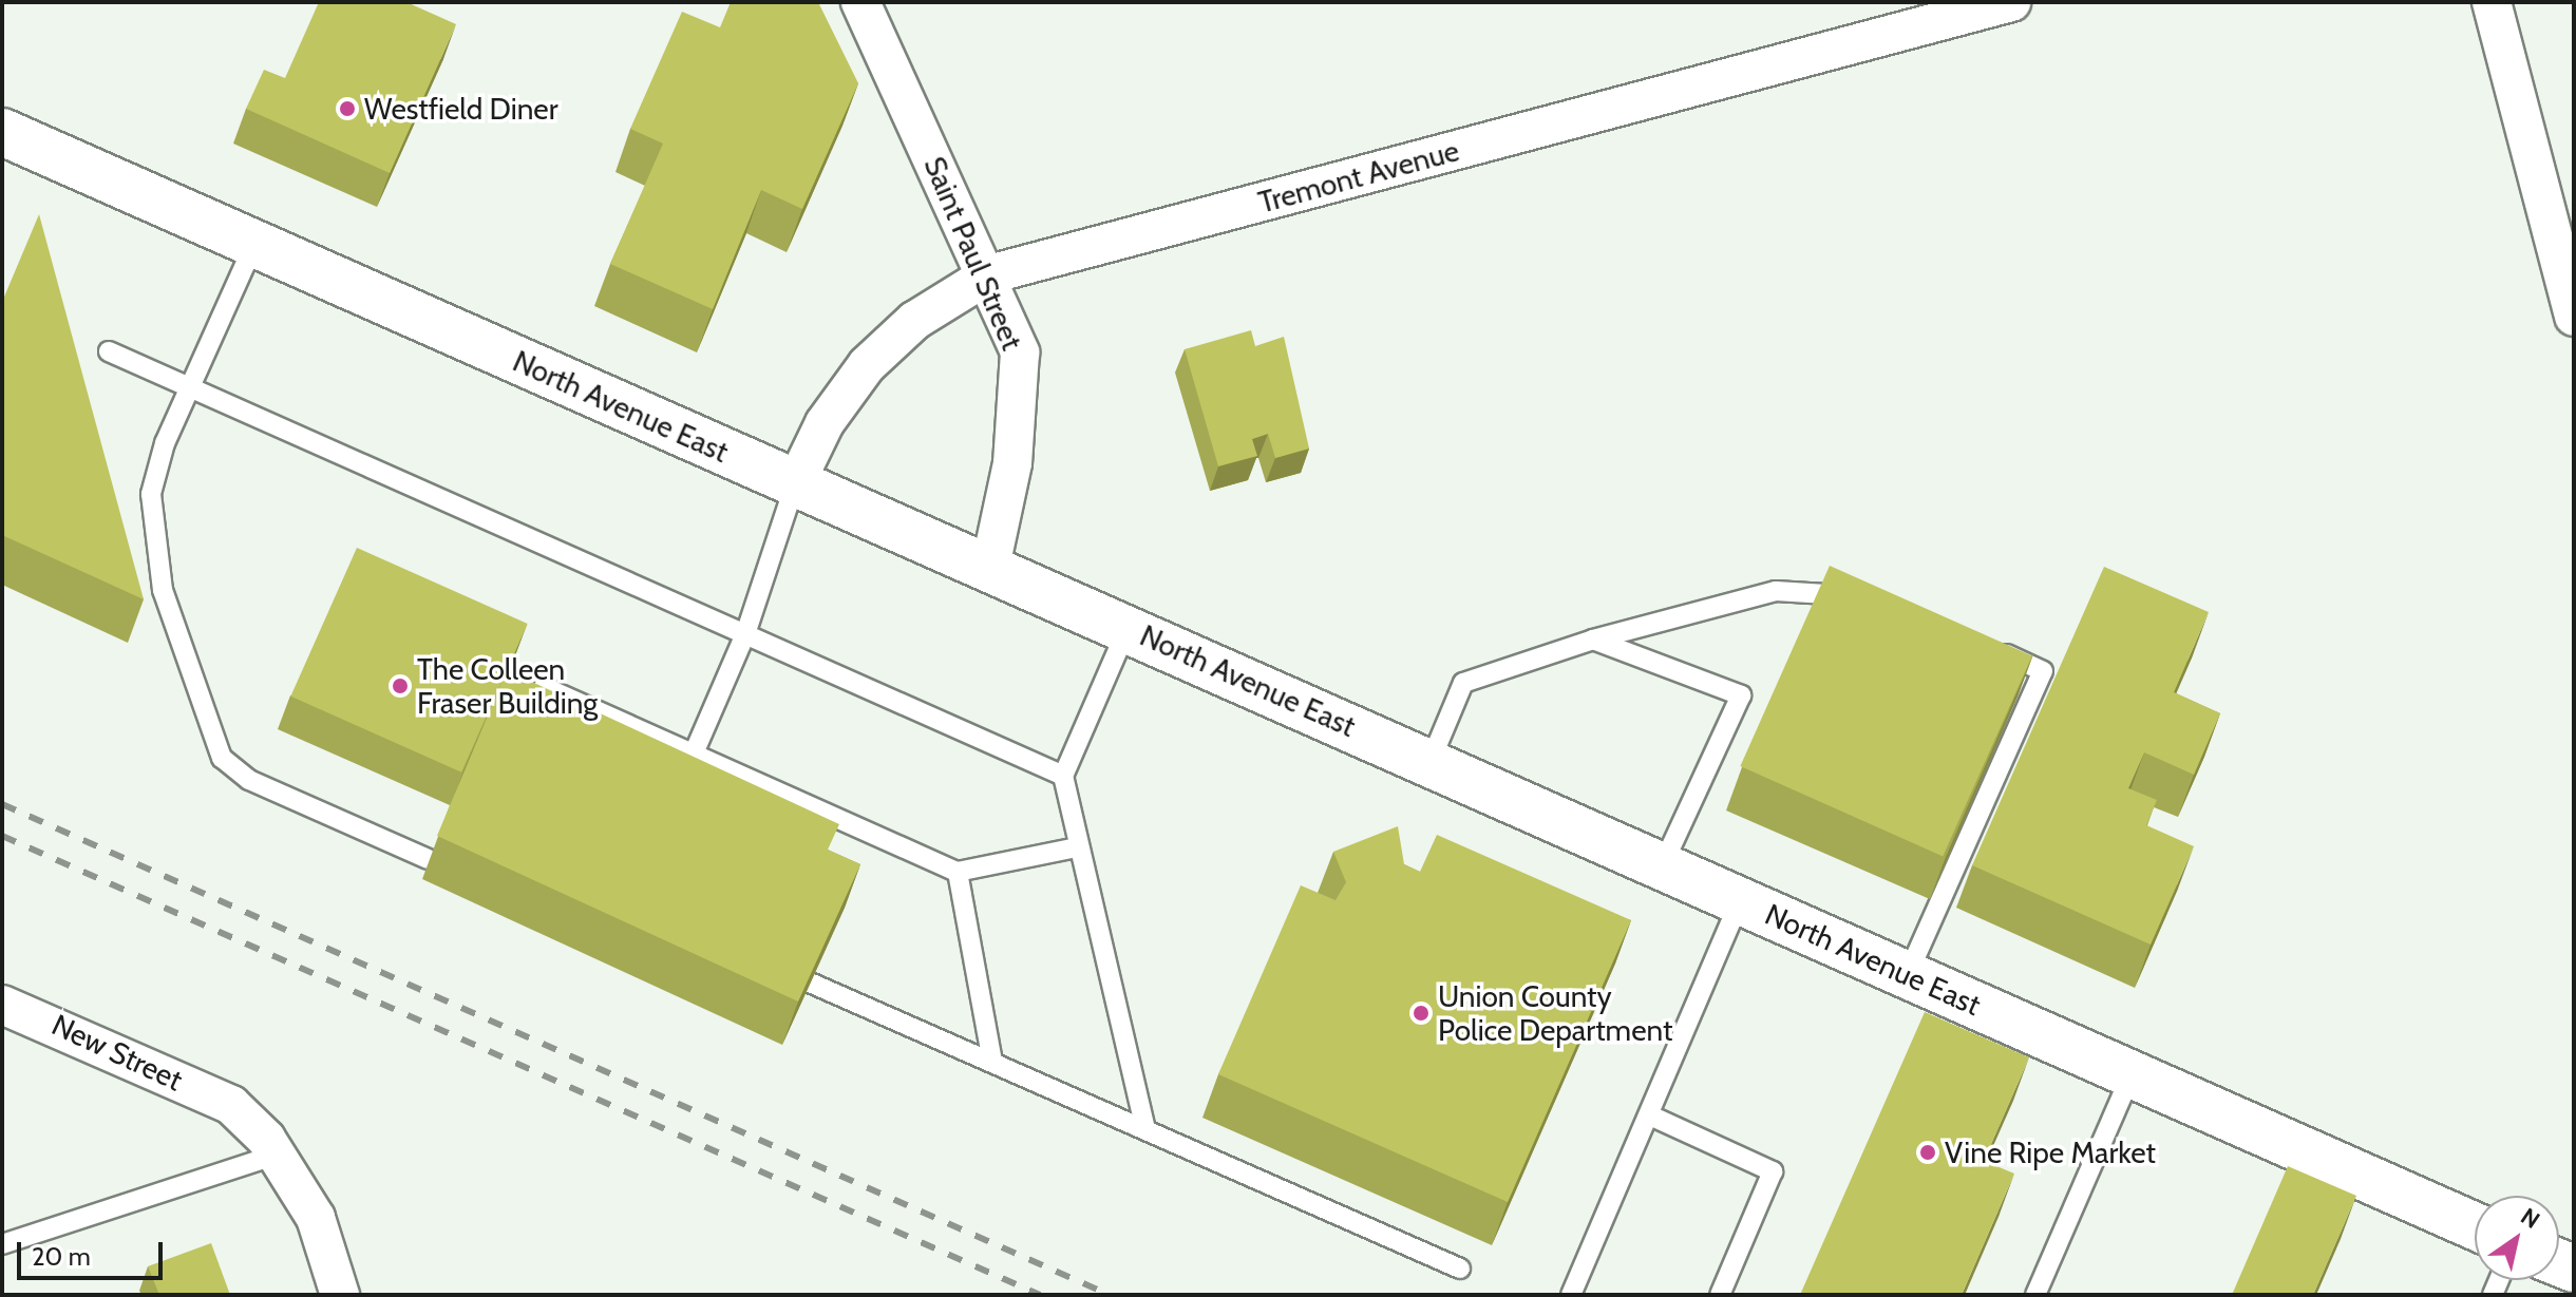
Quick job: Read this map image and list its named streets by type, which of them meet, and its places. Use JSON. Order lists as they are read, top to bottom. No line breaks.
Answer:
{"streets":{"main road":["North Avenue East"],"street":["Tremont Avenue","Saint Paul Street","New Street"]},"crossings":[["Tremont Avenue","Saint Paul Street"],["Tremont Avenue","North Avenue East"],["Saint Paul Street","North Avenue East"]],"places":["Westfield Diner","The Colleen Fraser Building","Union County Police Department","Vine Ripe Market"],"scale_bar":"20 m","north":"top right"}
